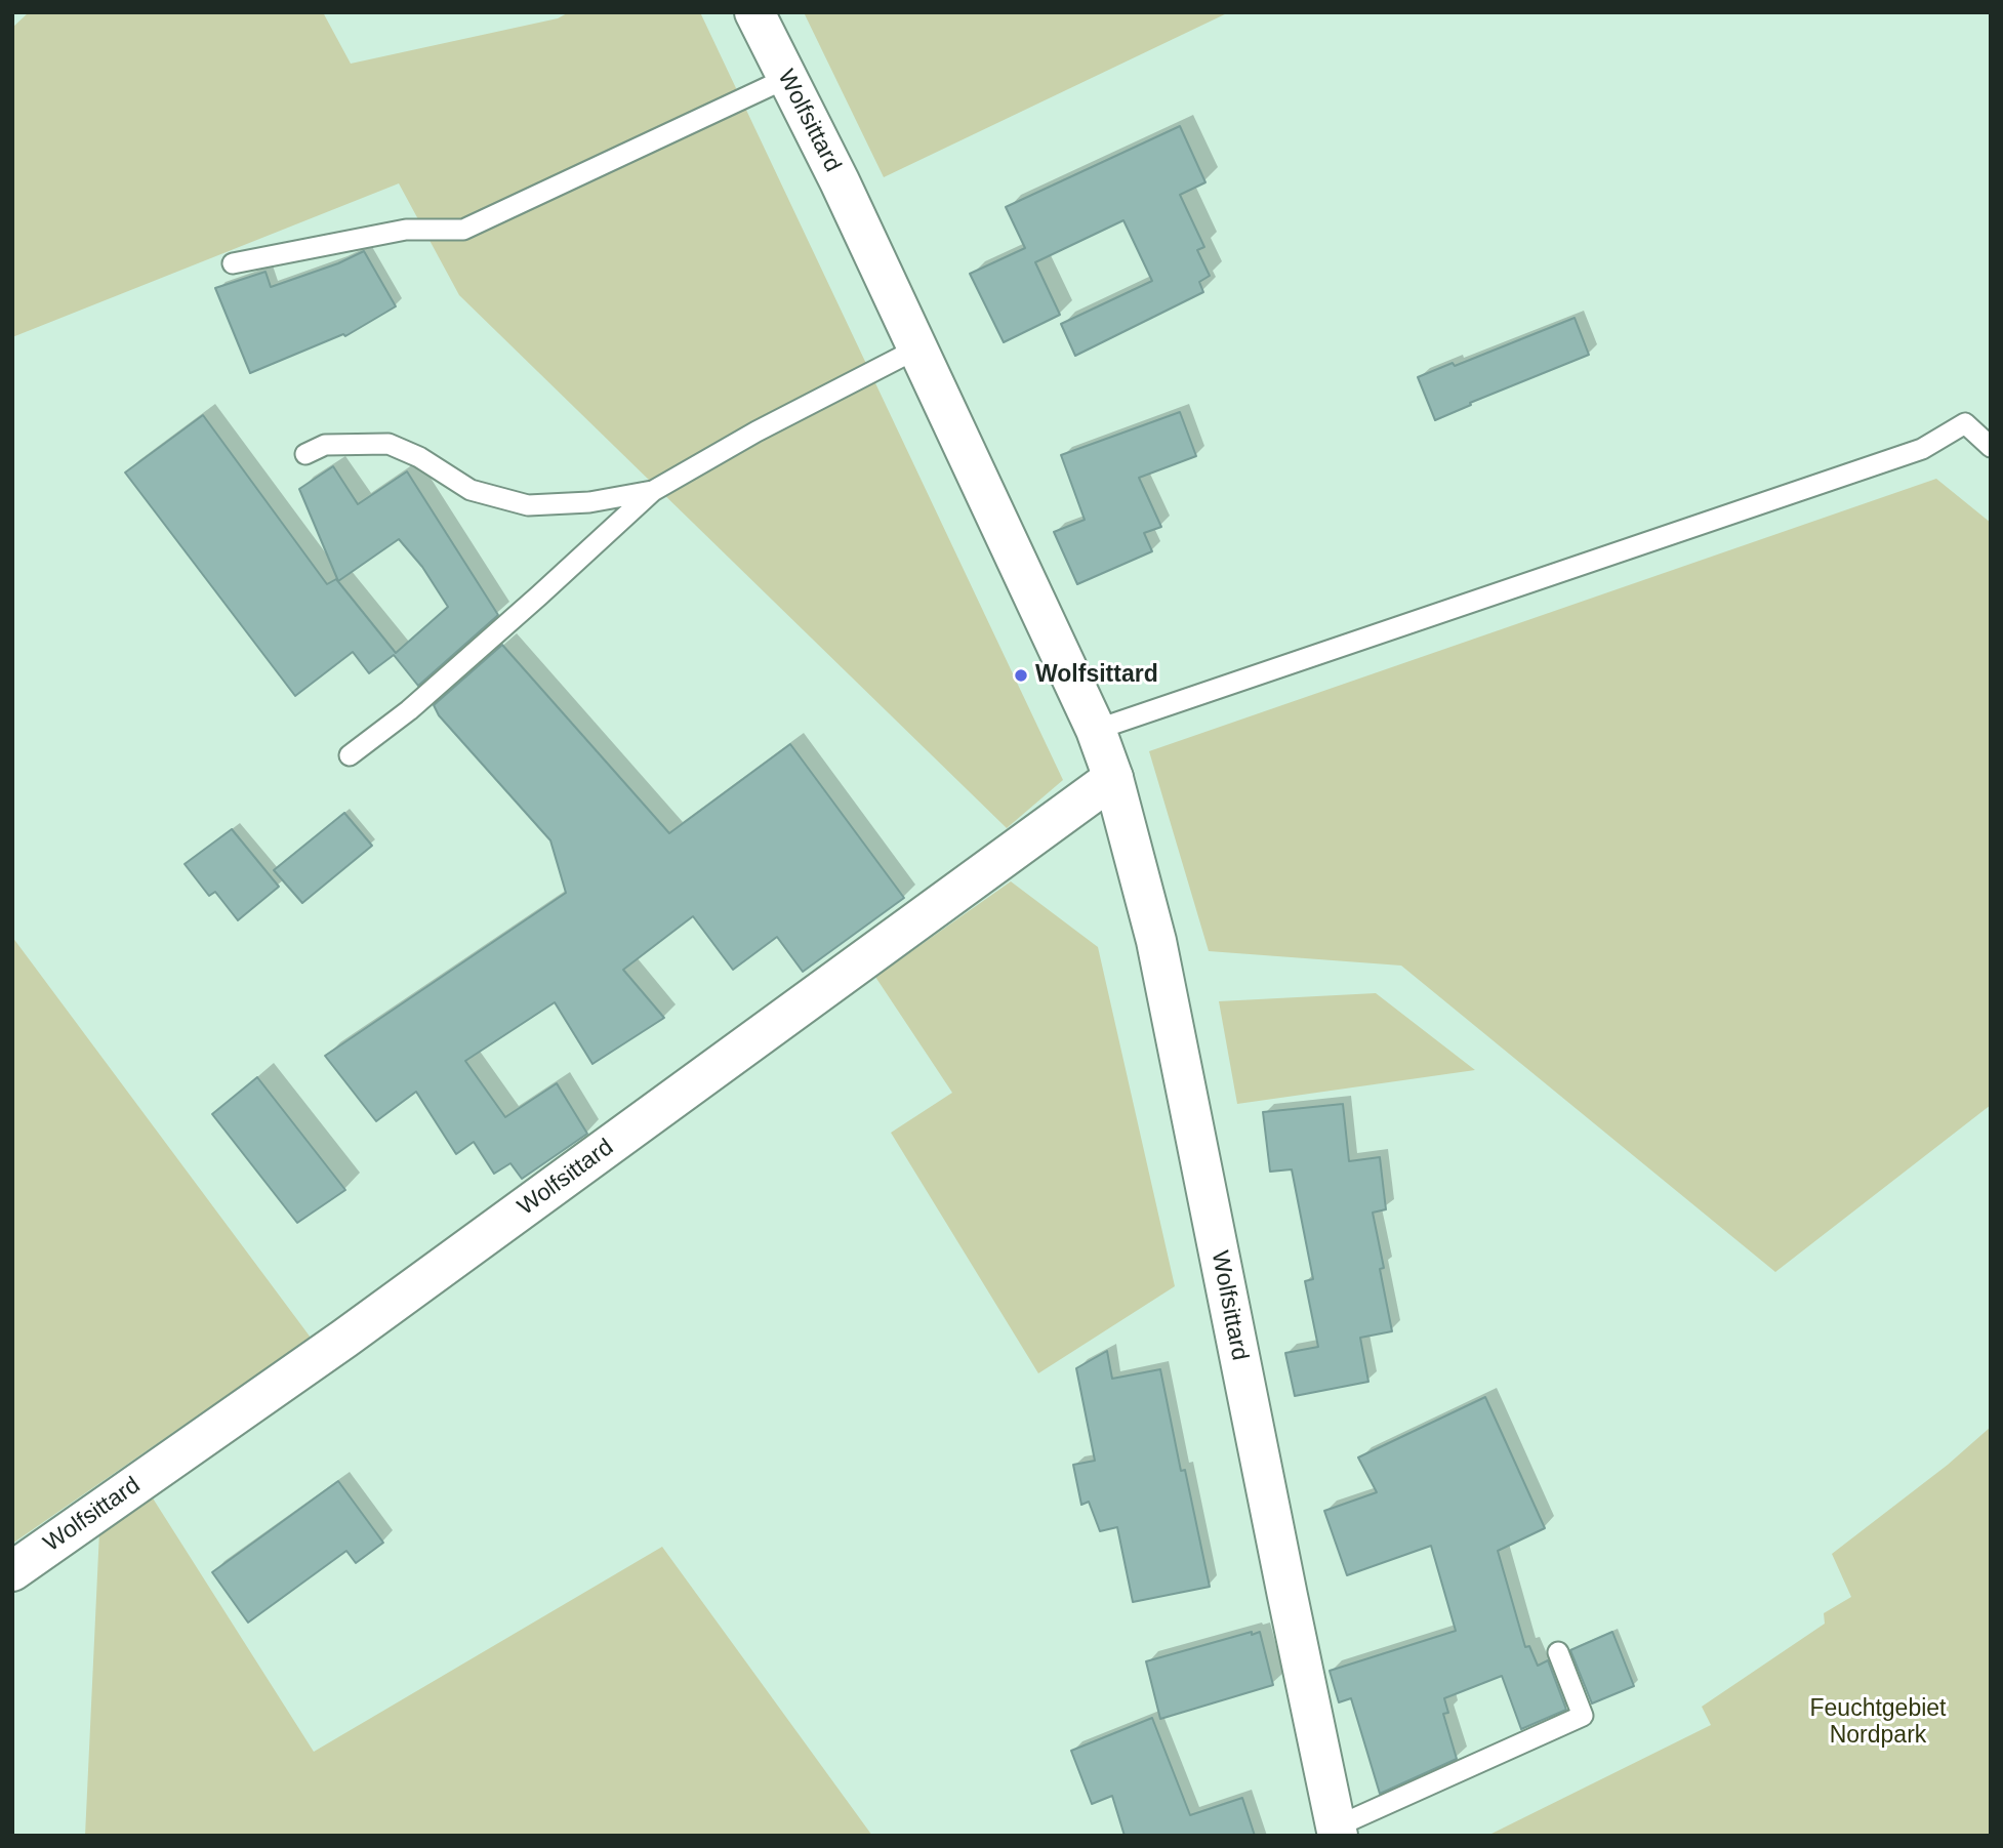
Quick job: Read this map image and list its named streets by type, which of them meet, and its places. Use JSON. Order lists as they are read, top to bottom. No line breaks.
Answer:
{"streets":{"street":["Wolfsittard"]},"parks":["Feuchtgebiet Nordpark"],"places":["Wolfsittard"]}
